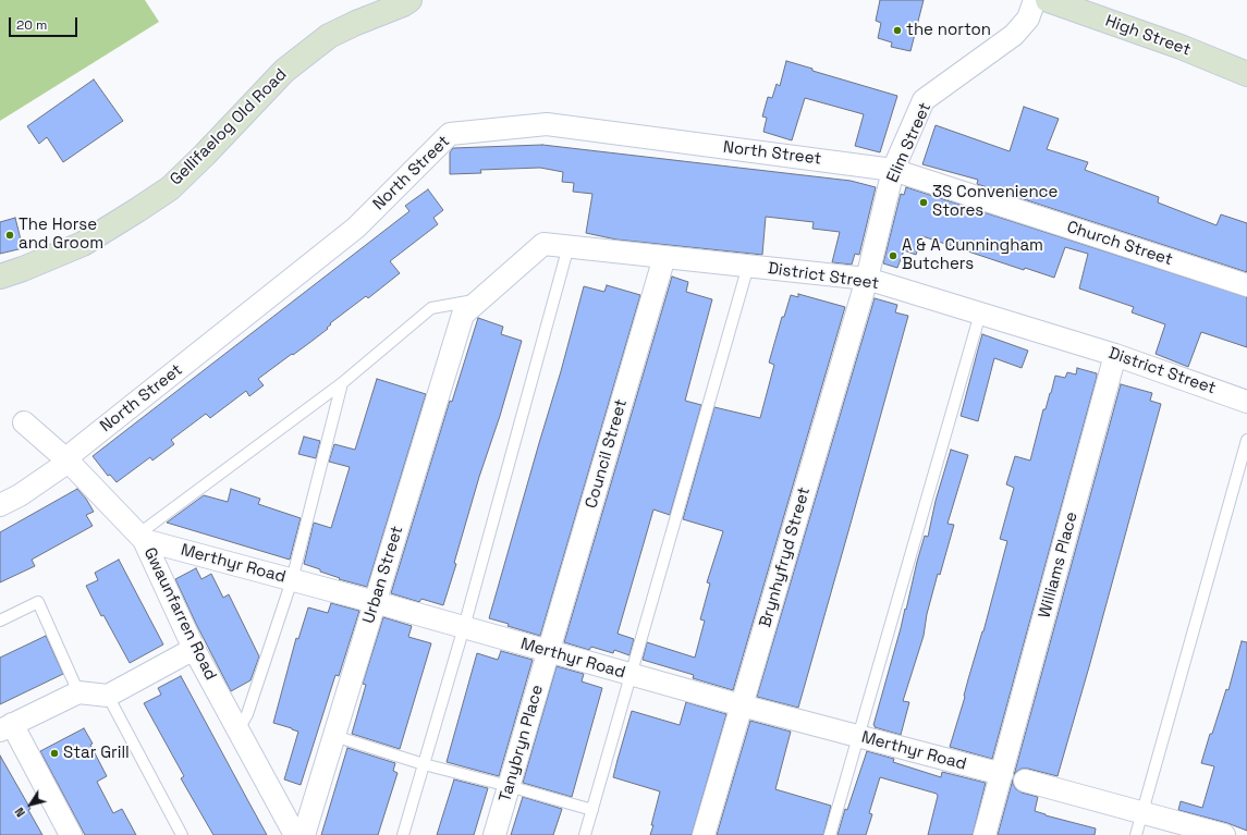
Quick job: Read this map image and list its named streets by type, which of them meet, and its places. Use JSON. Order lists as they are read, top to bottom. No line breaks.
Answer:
{"streets":{"street":["High Street","Gellifaelog Old Road","Elim Street","North Street","Church Street","District Street","Council Street","Brynhyfryd Street","Merthyr Road","Williams Place","Urban Street","Gwaunfarren Road","Tanybryn Place"]},"crossings":[["Elim Street","North Street"],["Elim Street","Church Street"],["Elim Street","District Street"],["Elim Street","Brynhyfryd Street"],["North Street","Church Street"],["North Street","Gwaunfarren Road"],["District Street","Council Street"],["District Street","Brynhyfryd Street"],["District Street","Williams Place"],["District Street","Urban Street"],["Council Street","Merthyr Road"],["Council Street","Tanybryn Place"],["Brynhyfryd Street","Merthyr Road"],["Merthyr Road","Williams Place"],["Merthyr Road","Urban Street"],["Merthyr Road","Gwaunfarren Road"],["Merthyr Road","Tanybryn Place"],["Urban Street","Gwaunfarren Road"]],"places":["the norton","3S Convenience Stores","The Horse and Groom","A & A Cunningham Butchers","Star Grill"],"scale_bar":"20 m","north":"bottom left"}
